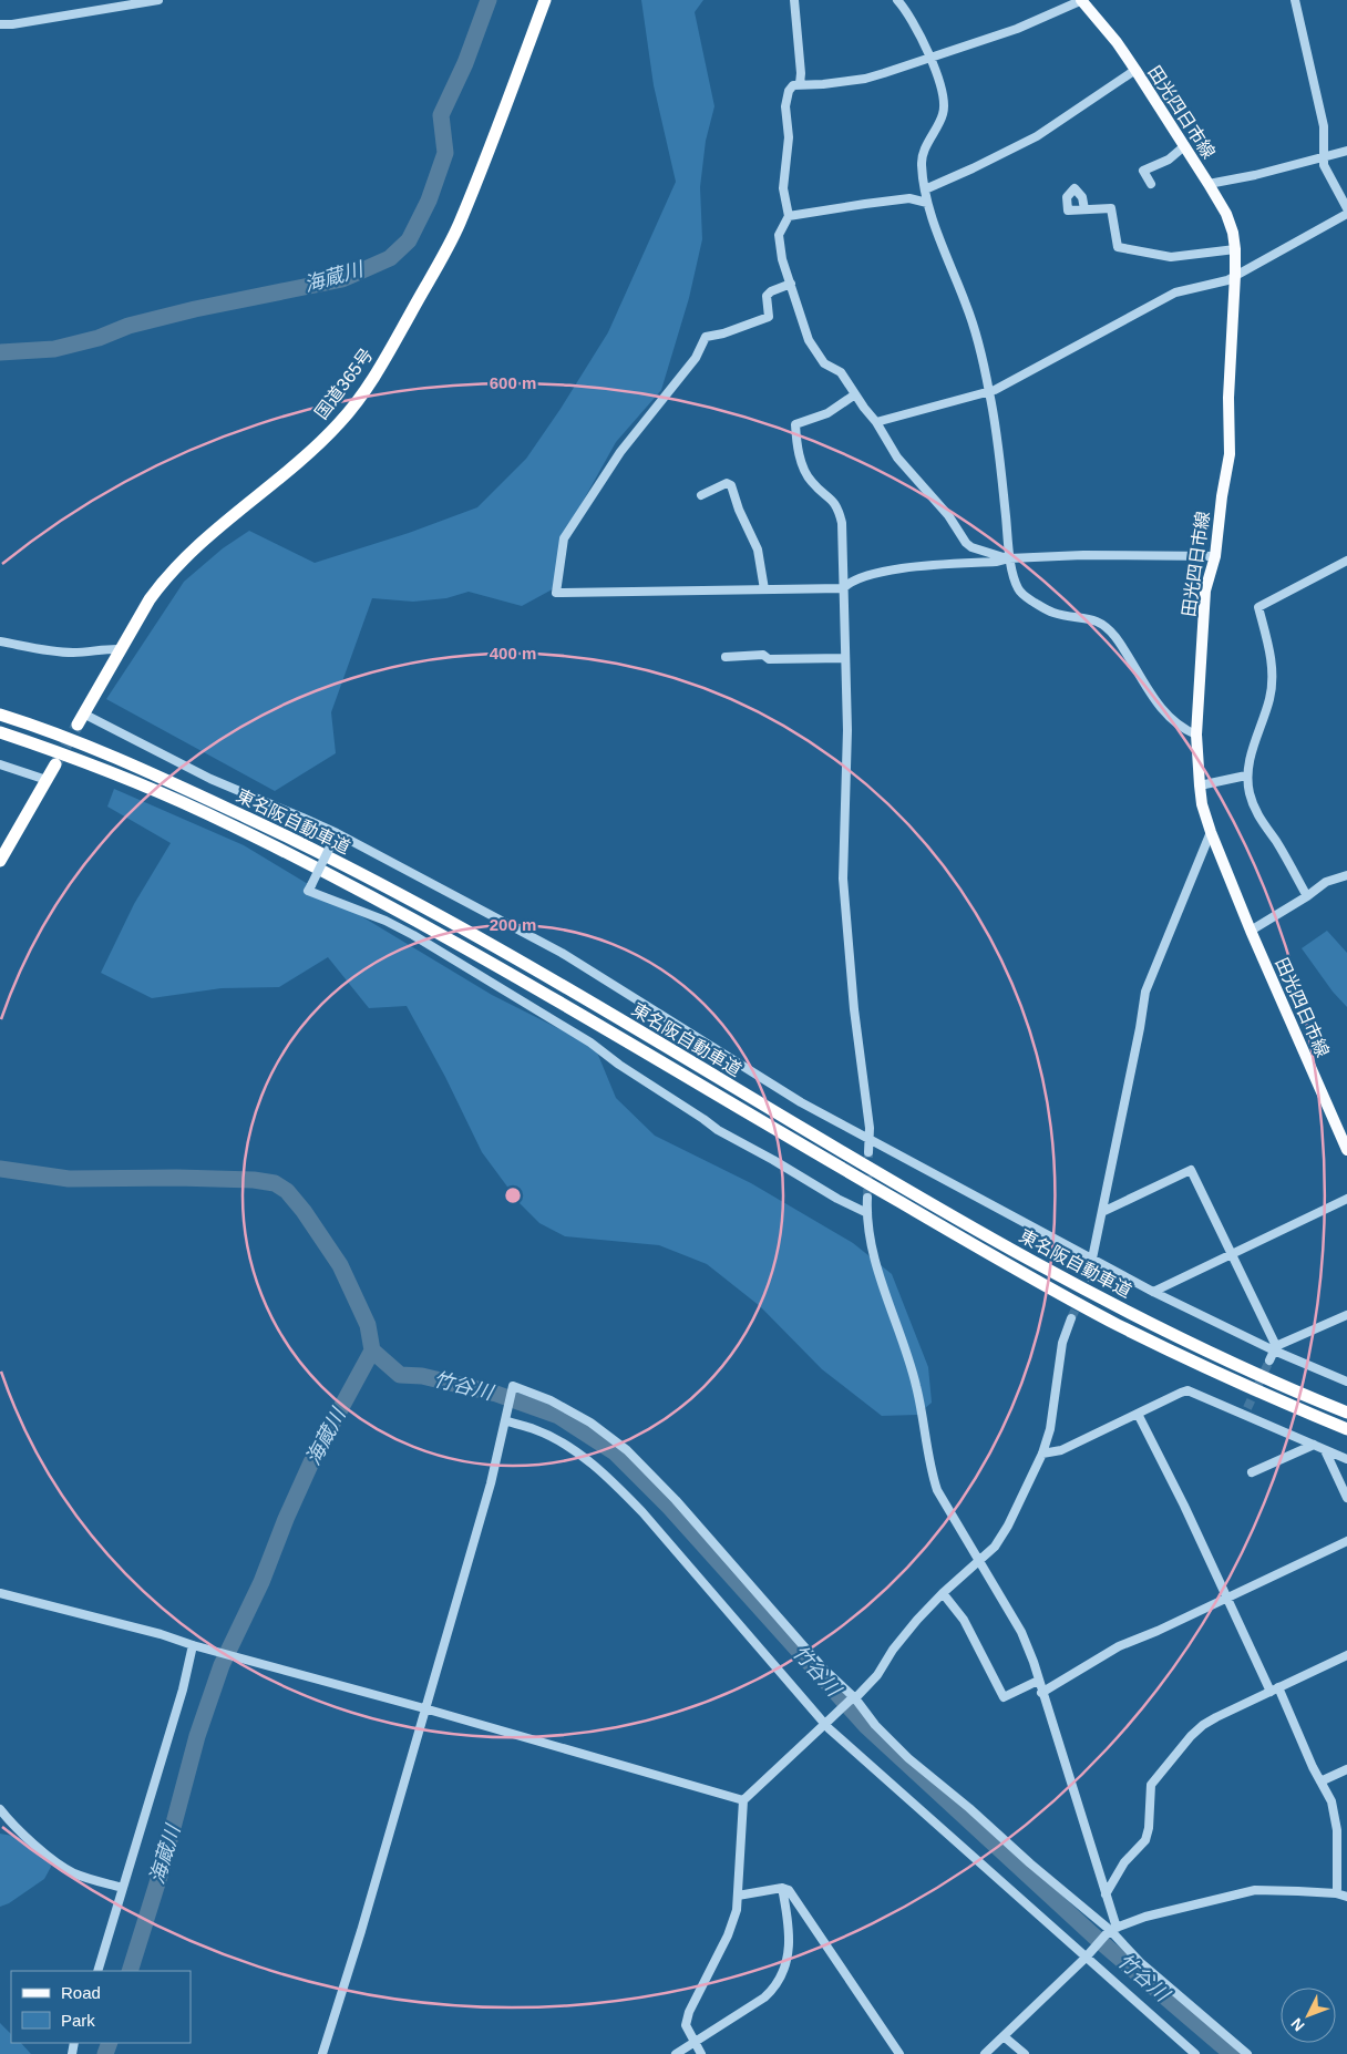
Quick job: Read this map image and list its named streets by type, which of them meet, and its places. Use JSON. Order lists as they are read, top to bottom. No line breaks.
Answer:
{"streets":{"highway":["国道365号","東名阪自動車道"],"main road":["田光四日市線"]},"water":["海蔵川","竹谷川"],"legend":["Road","Park"],"north":"bottom left","rings":["600 m","400 m","200 m"]}
